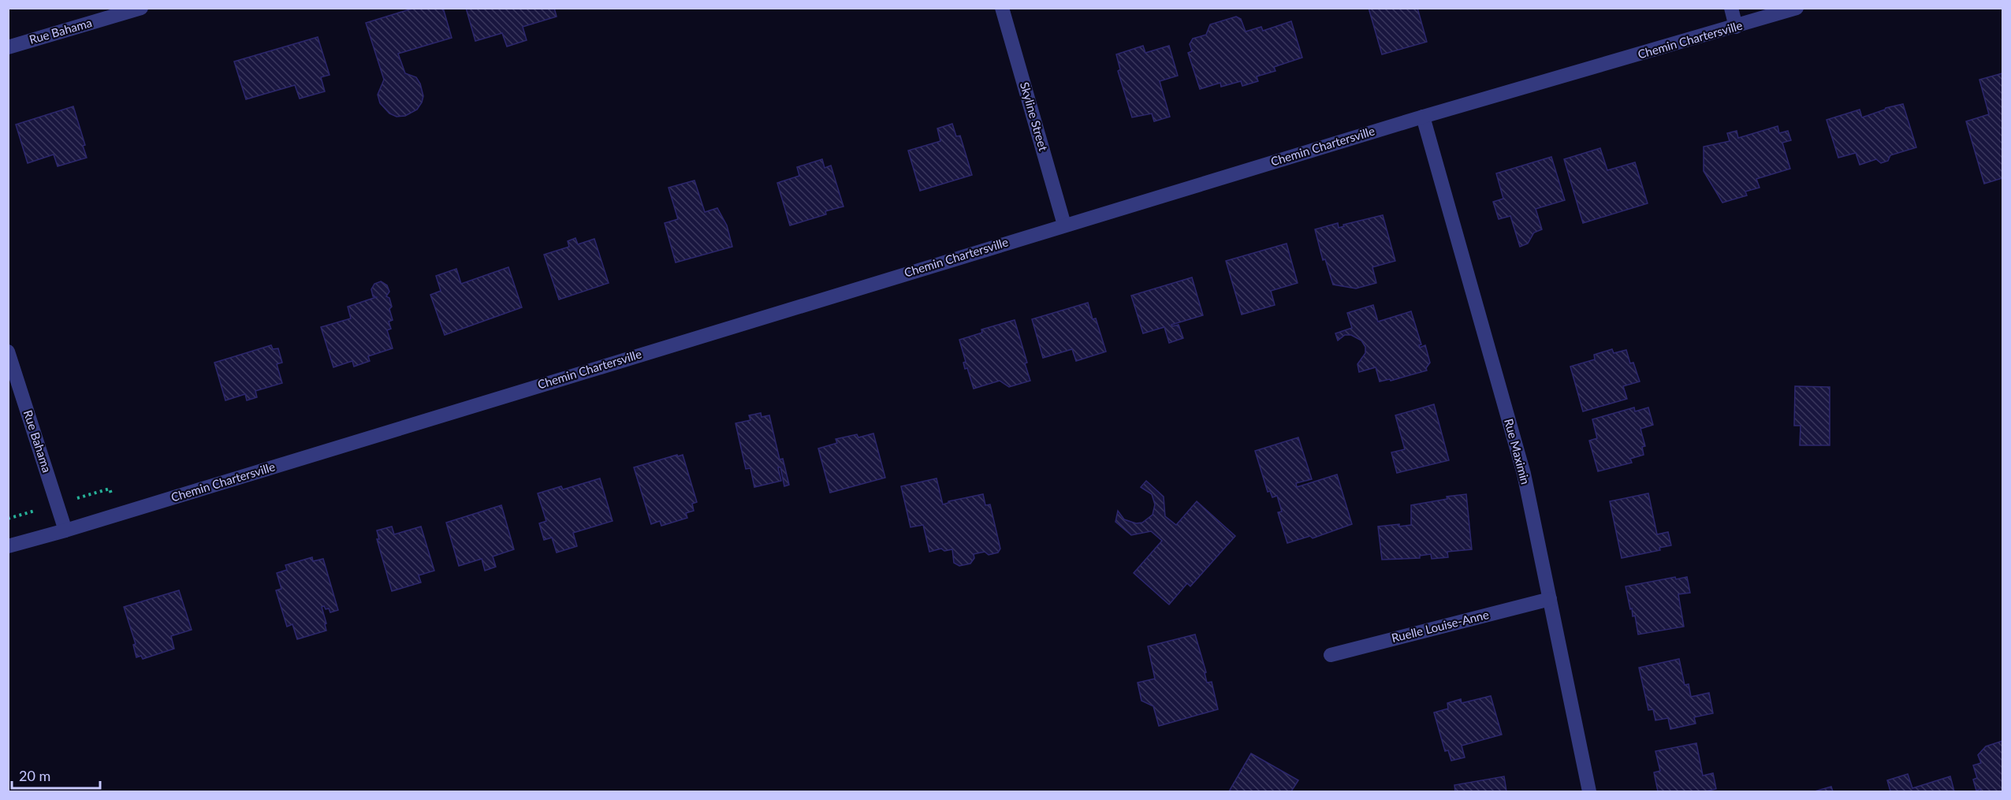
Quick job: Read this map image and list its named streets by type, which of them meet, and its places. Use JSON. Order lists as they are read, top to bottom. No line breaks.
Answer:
{"streets":{"street":["Rue Bahama","Chemin Chartersville","Skyline Street","Rue Maximin","Ruelle Louise-Anne"]},"crossings":[["Rue Bahama","Chemin Chartersville"],["Chemin Chartersville","Skyline Street"],["Chemin Chartersville","Rue Maximin"],["Rue Maximin","Ruelle Louise-Anne"]],"scale_bar":"20 m"}
